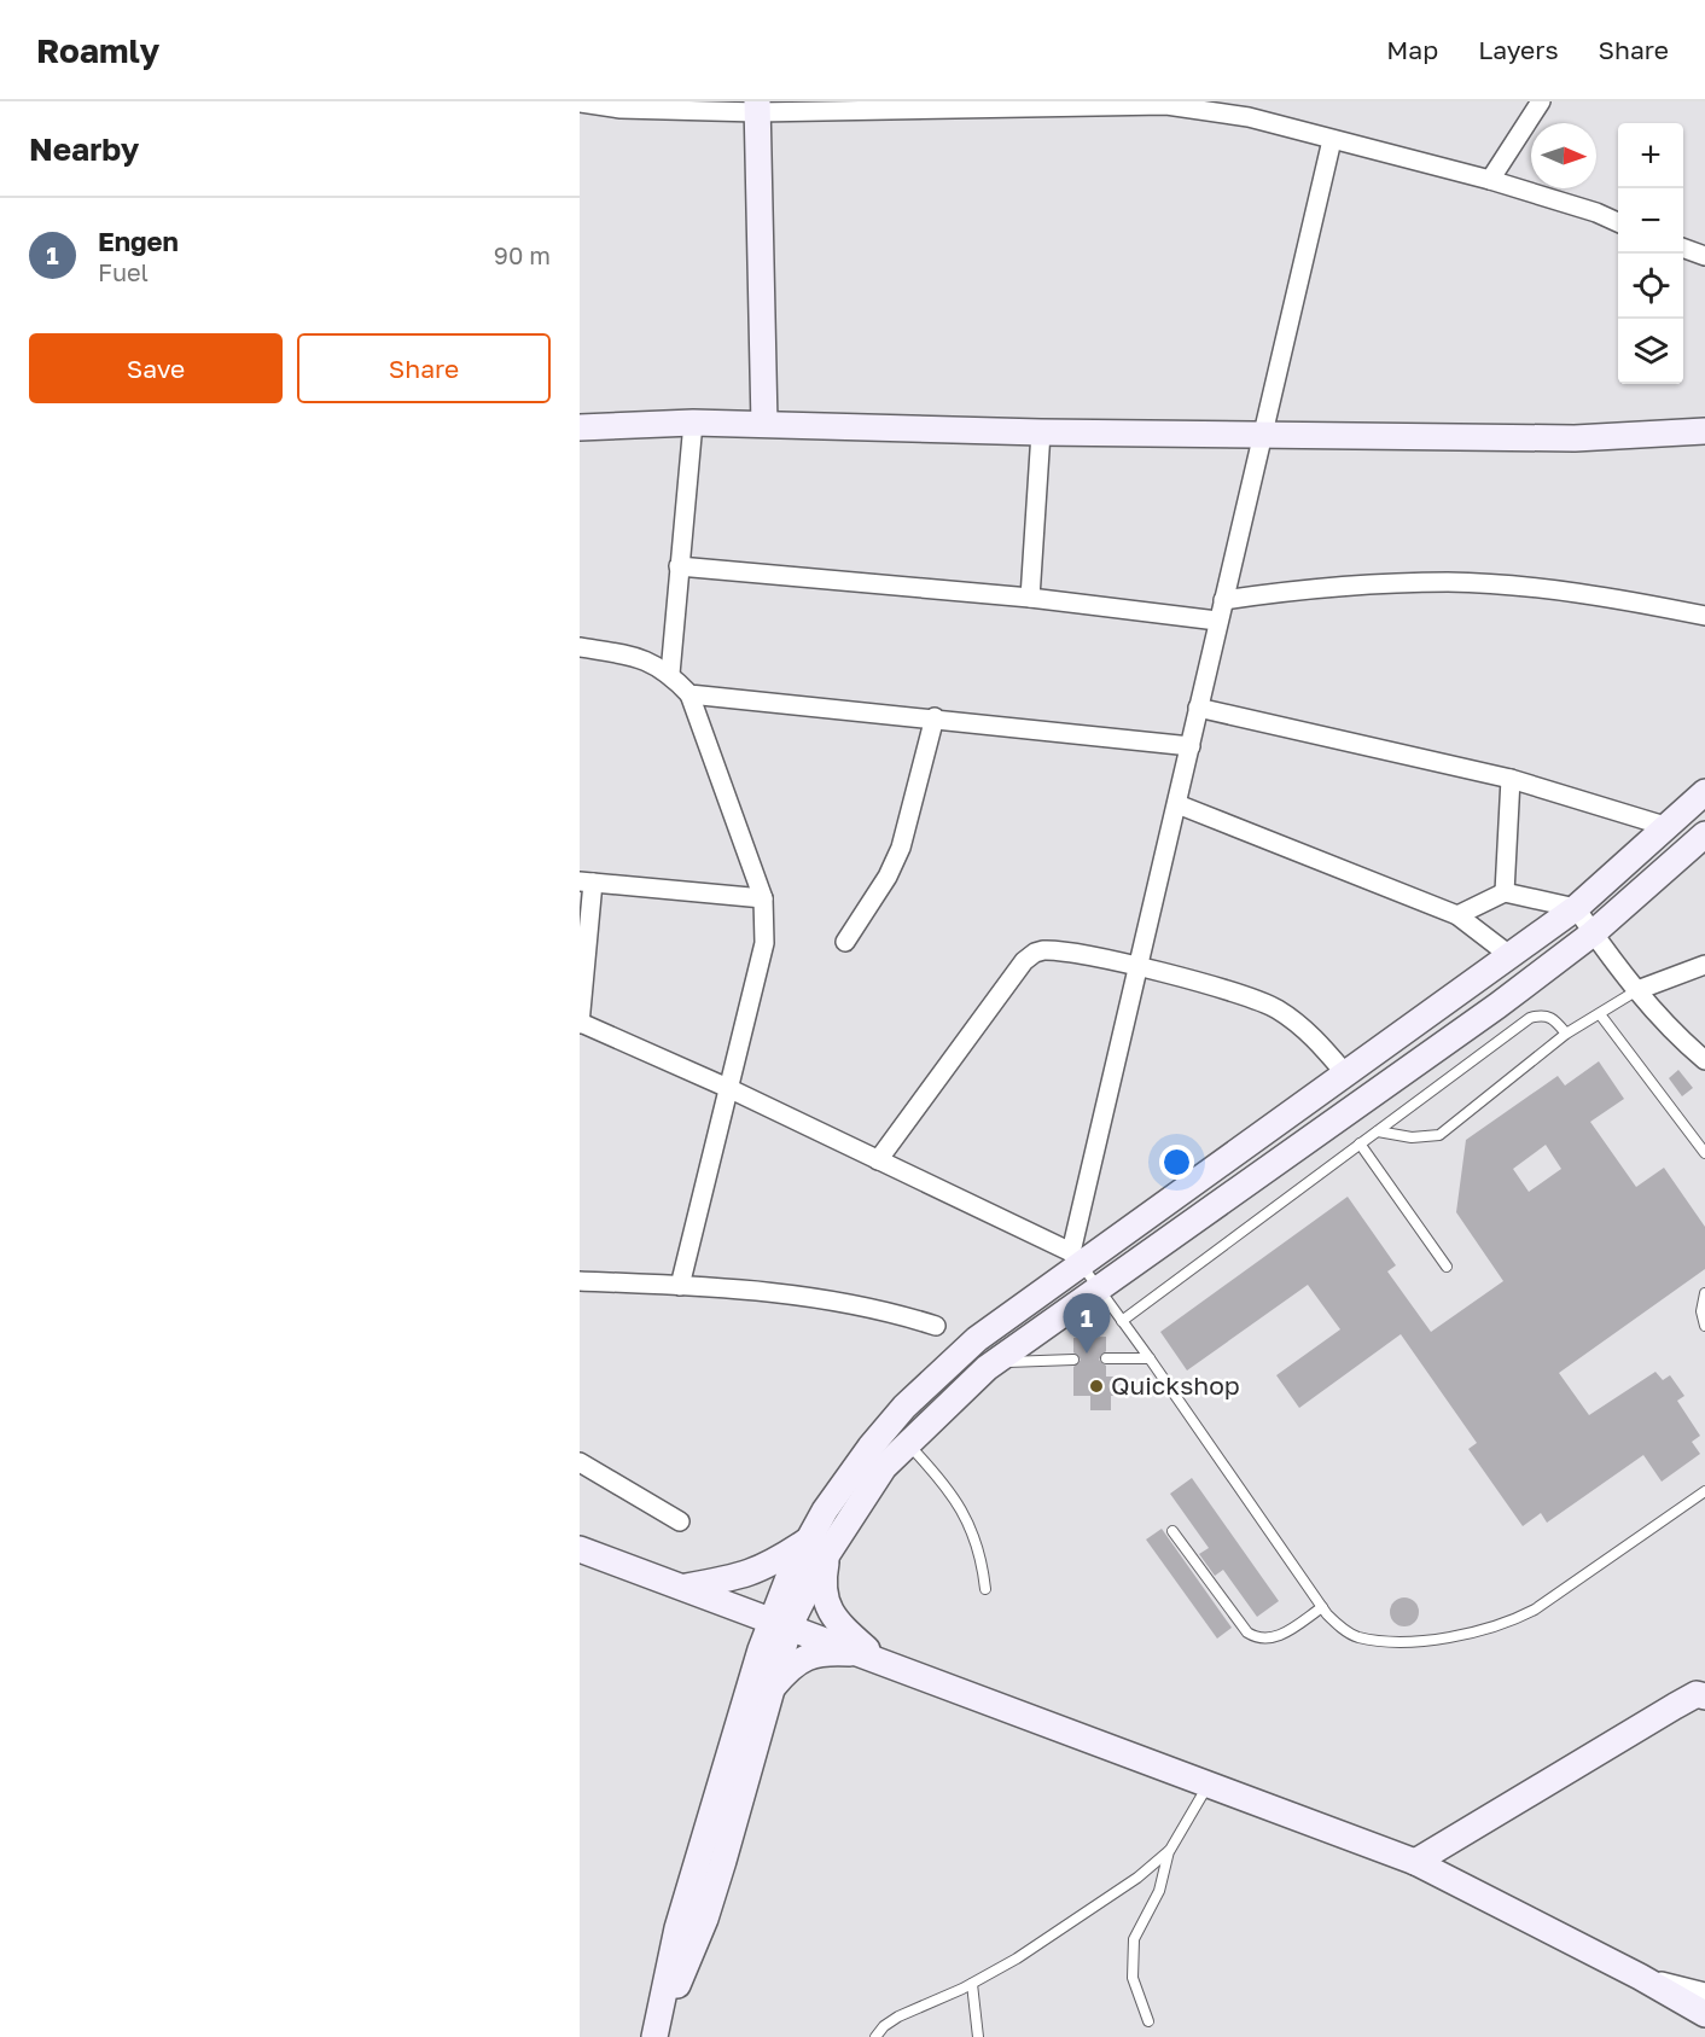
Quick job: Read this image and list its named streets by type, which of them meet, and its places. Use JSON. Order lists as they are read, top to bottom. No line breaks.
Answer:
{"places":["Quickshop"],"north":"right","page":{"header":"Roamly","nav":["Map","Layers","Share"],"heading":"Nearby","map_buttons":["+","−"],"list":[{"mark":"1","name":"Engen","note":"Fuel","value":"90 m"}],"buttons":["Save","Share"],"pins":"1"}}
